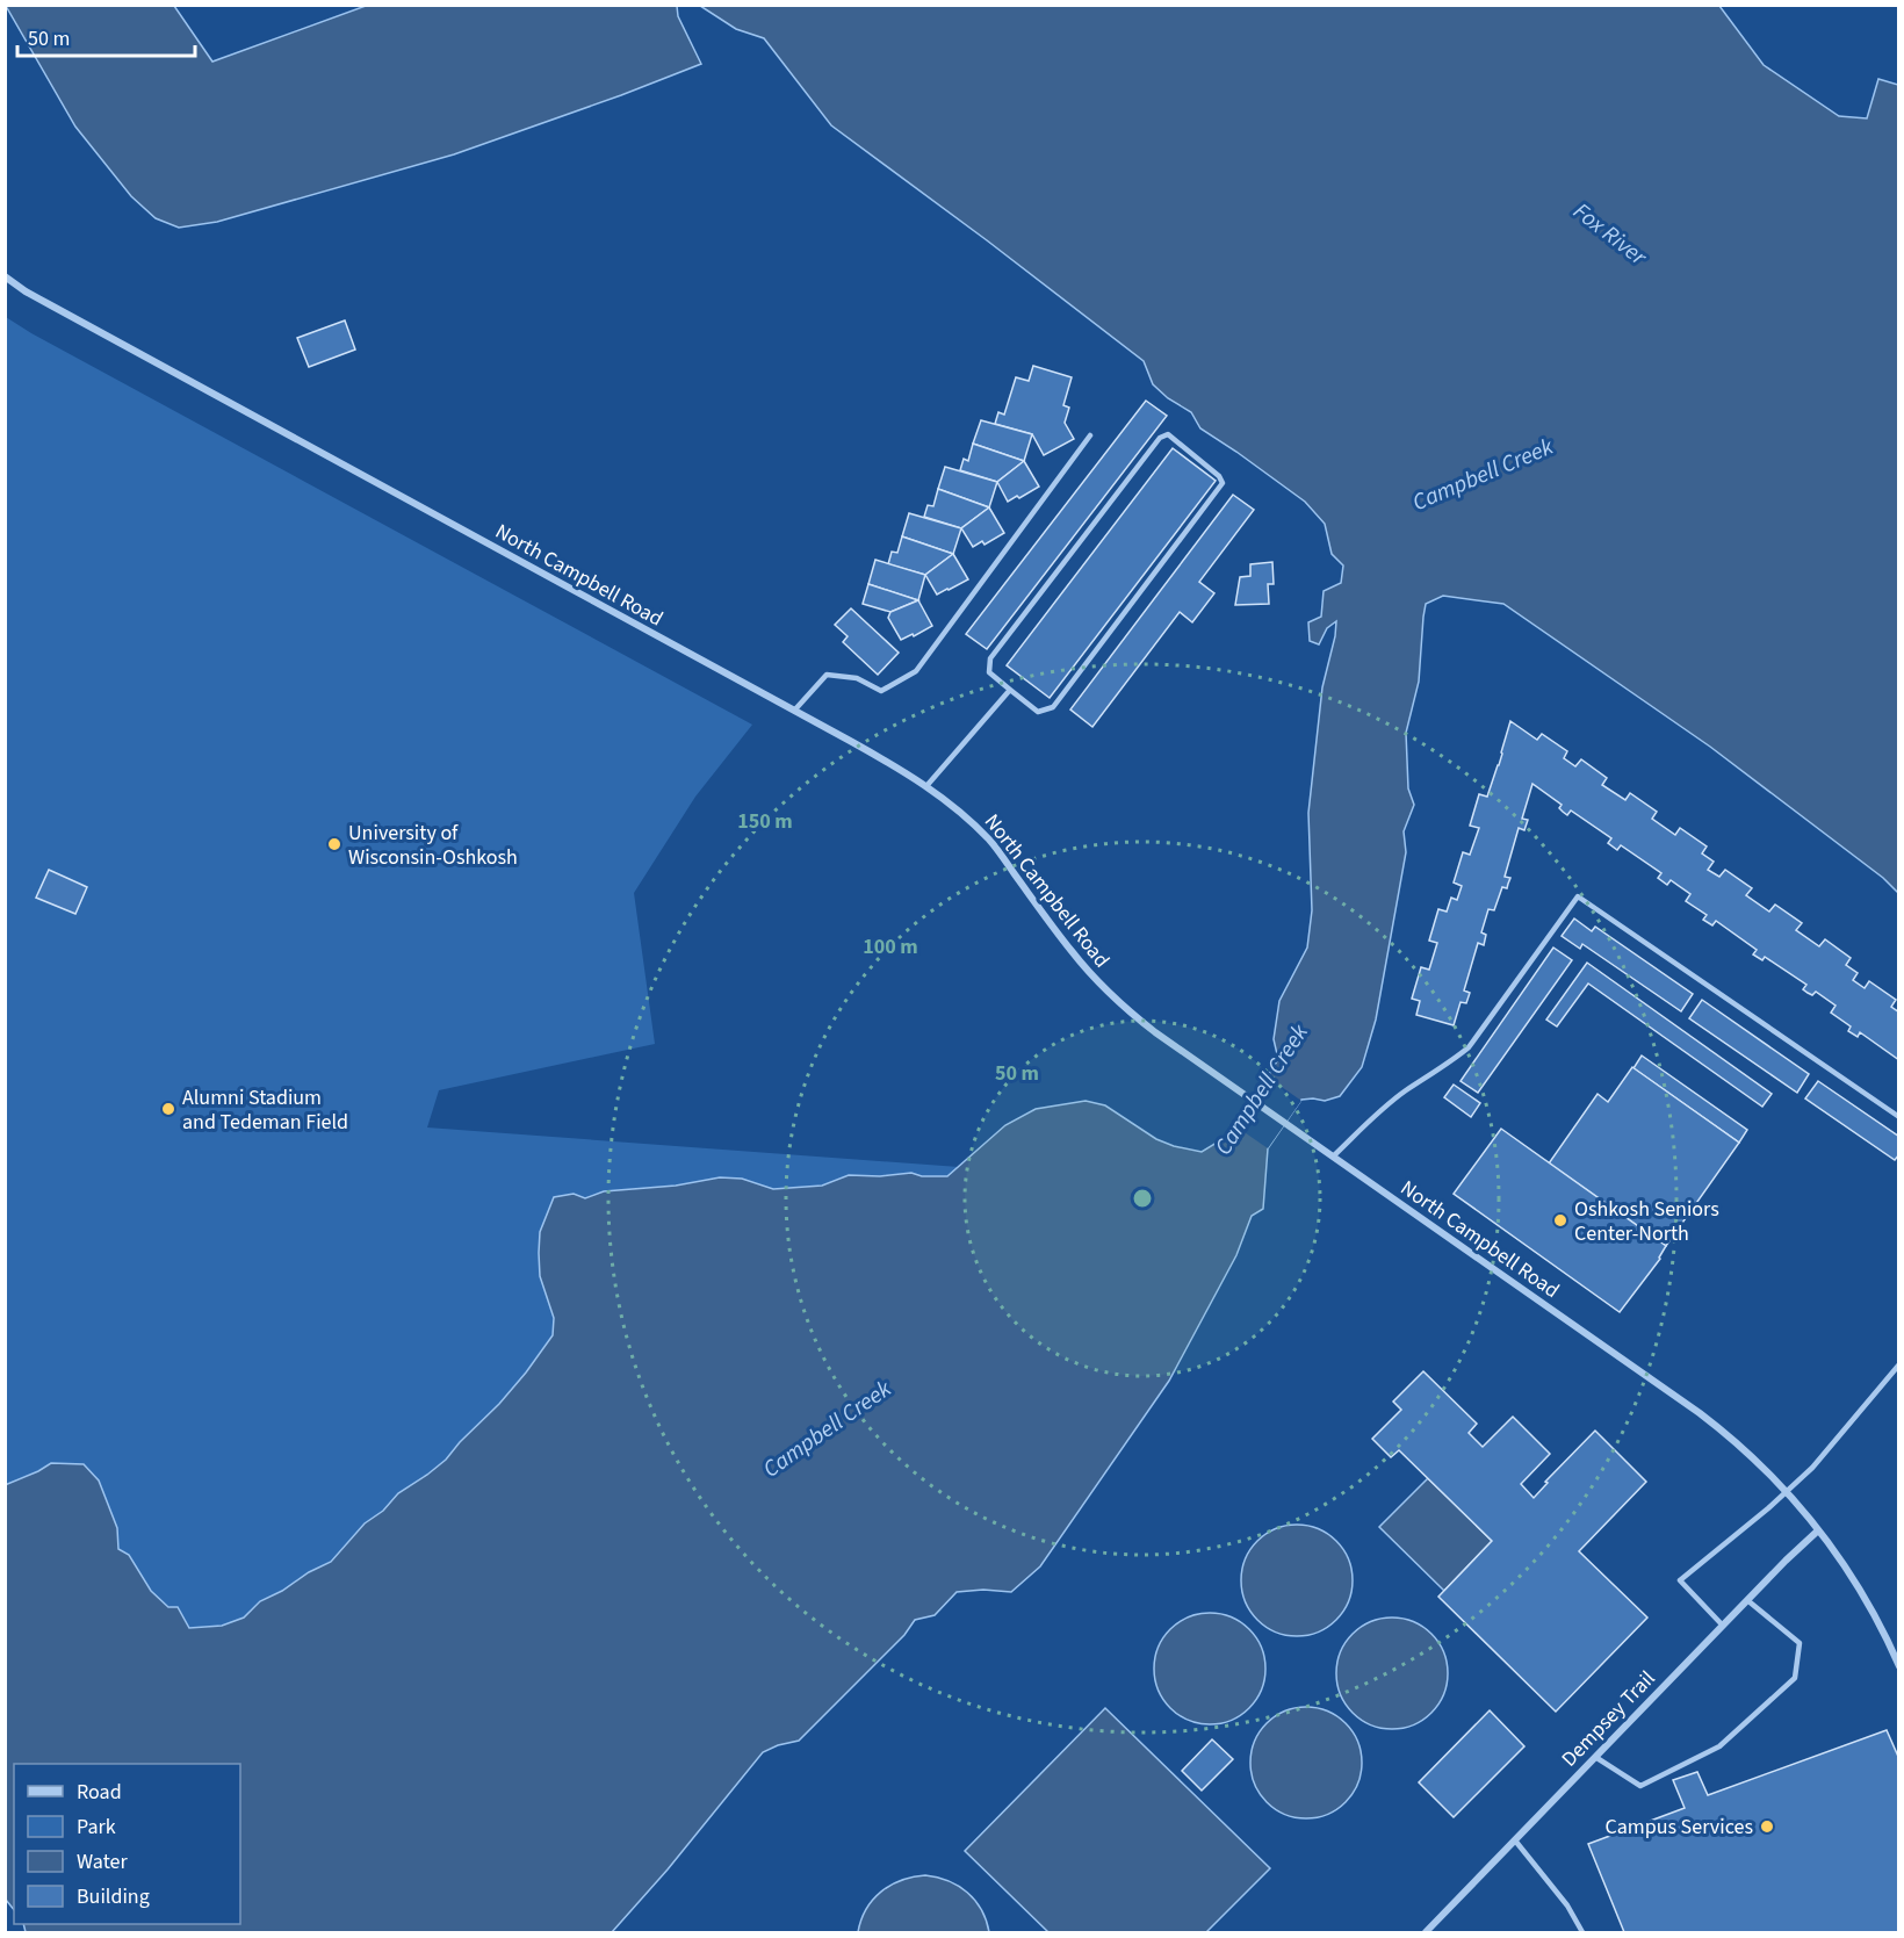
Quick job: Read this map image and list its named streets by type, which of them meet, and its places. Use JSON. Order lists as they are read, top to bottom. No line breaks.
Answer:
{"streets":{"street":["North Campbell Road","Dempsey Trail"]},"crossings":[["North Campbell Road","Dempsey Trail"]],"water":["Fox River","Campbell Creek"],"places":["University of Wisconsin-Oshkosh","Alumni Stadium and Tedeman Field","Oshkosh Seniors Center-North","Campus Services"],"legend":["Road","Park","Water","Building"],"scale_bar":"50 m","rings":["150 m","100 m","50 m"]}
